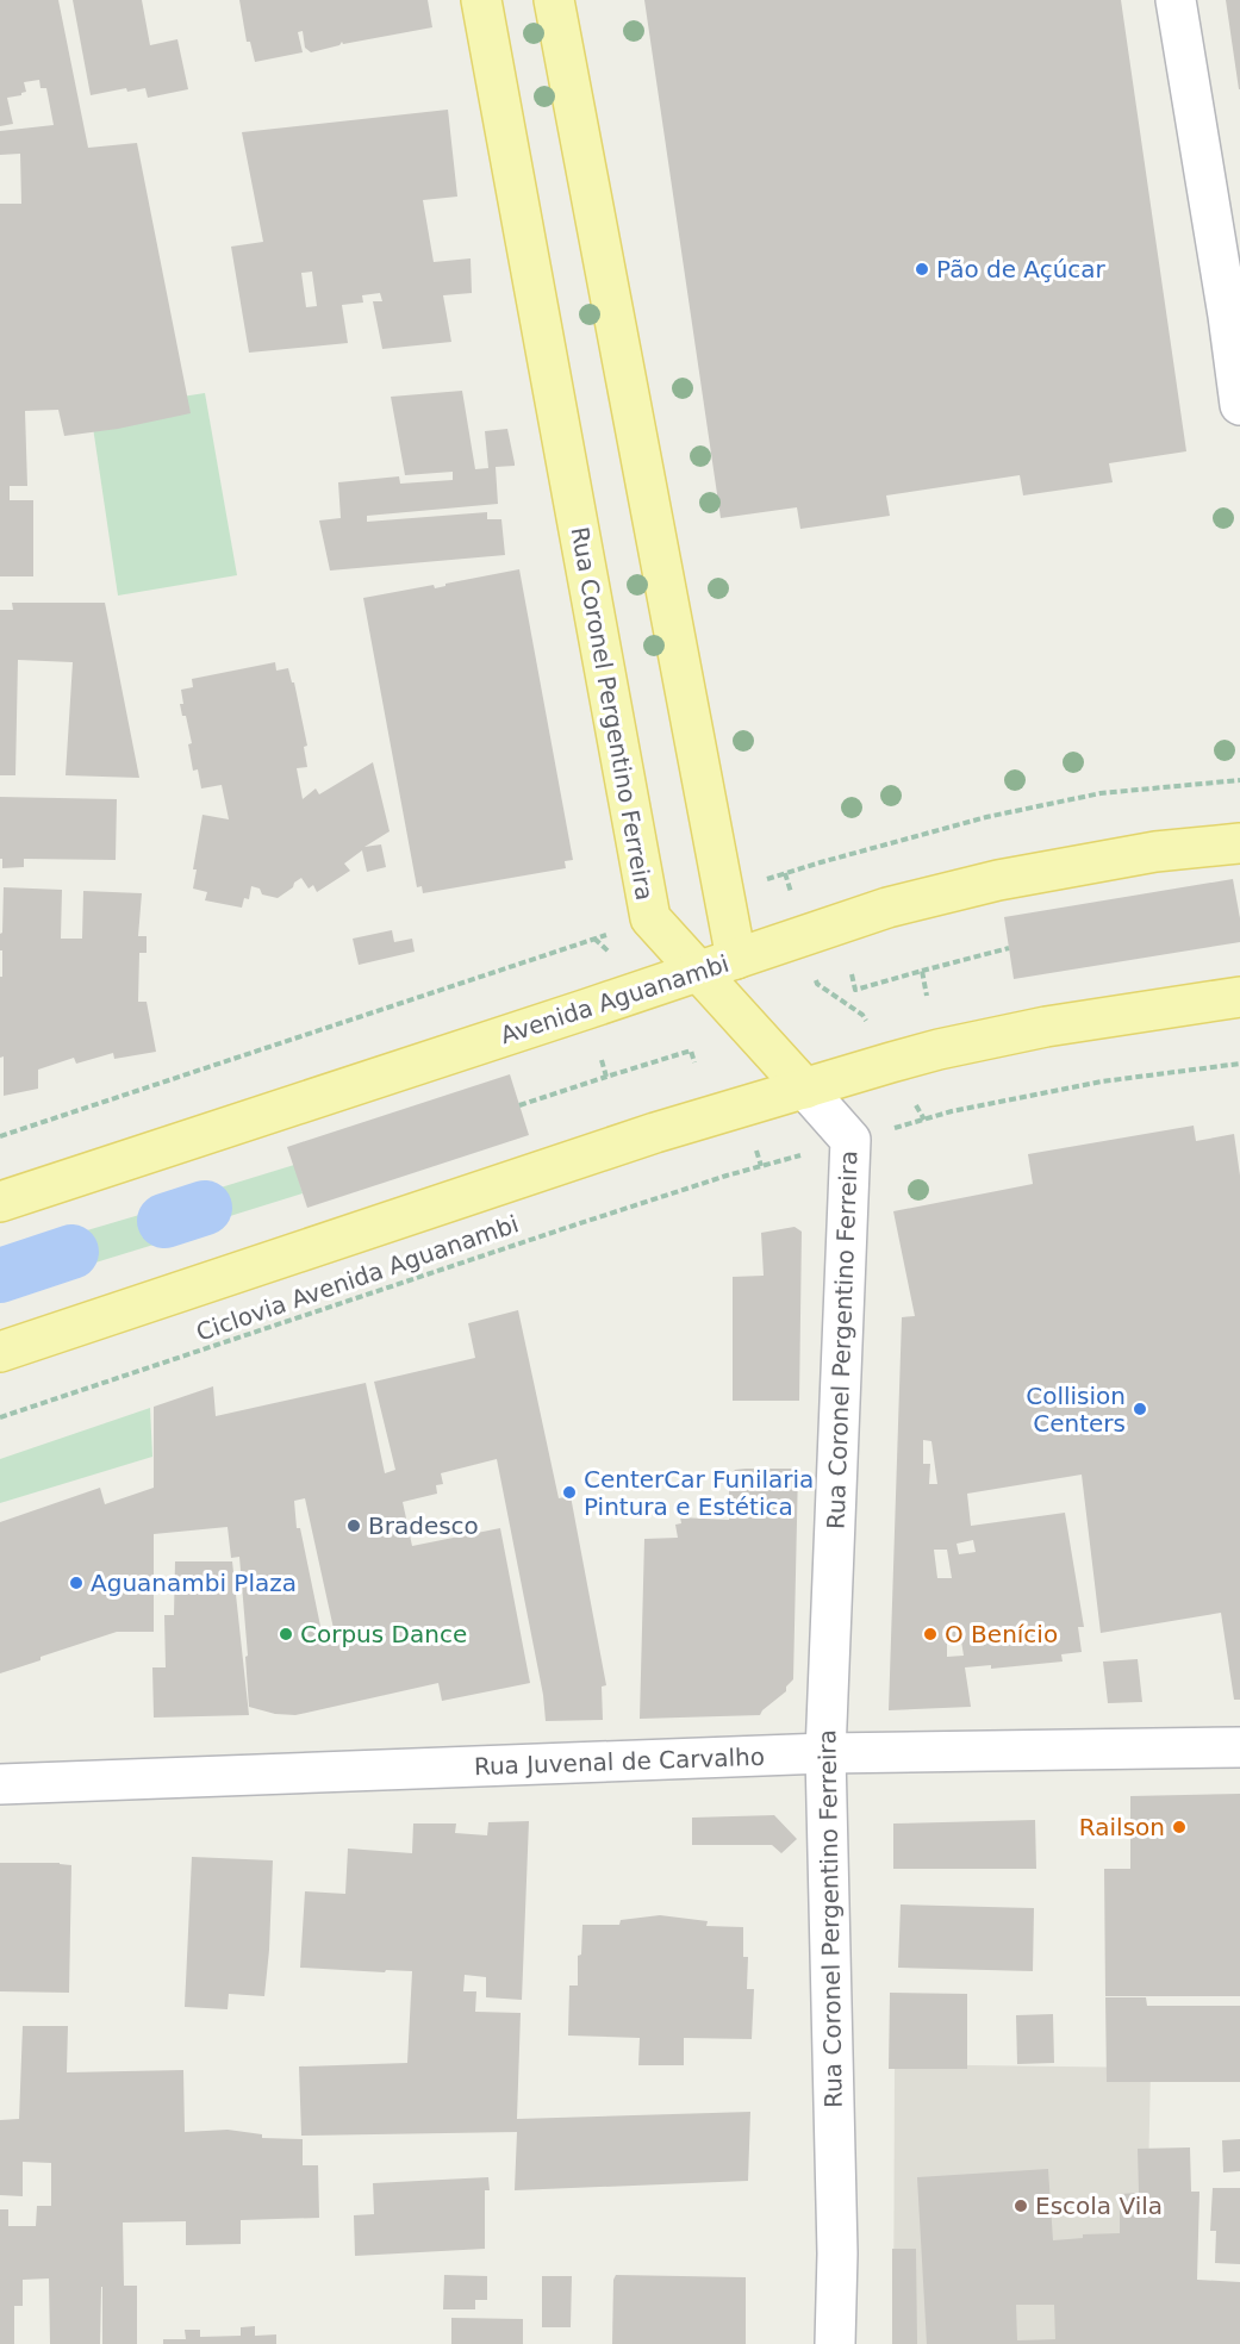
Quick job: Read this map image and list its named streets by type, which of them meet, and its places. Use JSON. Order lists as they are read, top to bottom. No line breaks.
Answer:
{"streets":{"main road":["Rua Coronel Pergentino Ferreira","Avenida Aguanambi"],"street":["Rua Juvenal de Carvalho"],"path":["Ciclovia Avenida Aguanambi"]},"crossings":[["Rua Coronel Pergentino Ferreira","Avenida Aguanambi"],["Rua Coronel Pergentino Ferreira","Rua Juvenal de Carvalho"]],"places":["Pão de Açúcar","Collision Centers","CenterCar Funilaria Pintura e Estética","Bradesco","Aguanambi Plaza","Corpus Dance","O Benício","Railson","Escola Vila"]}
